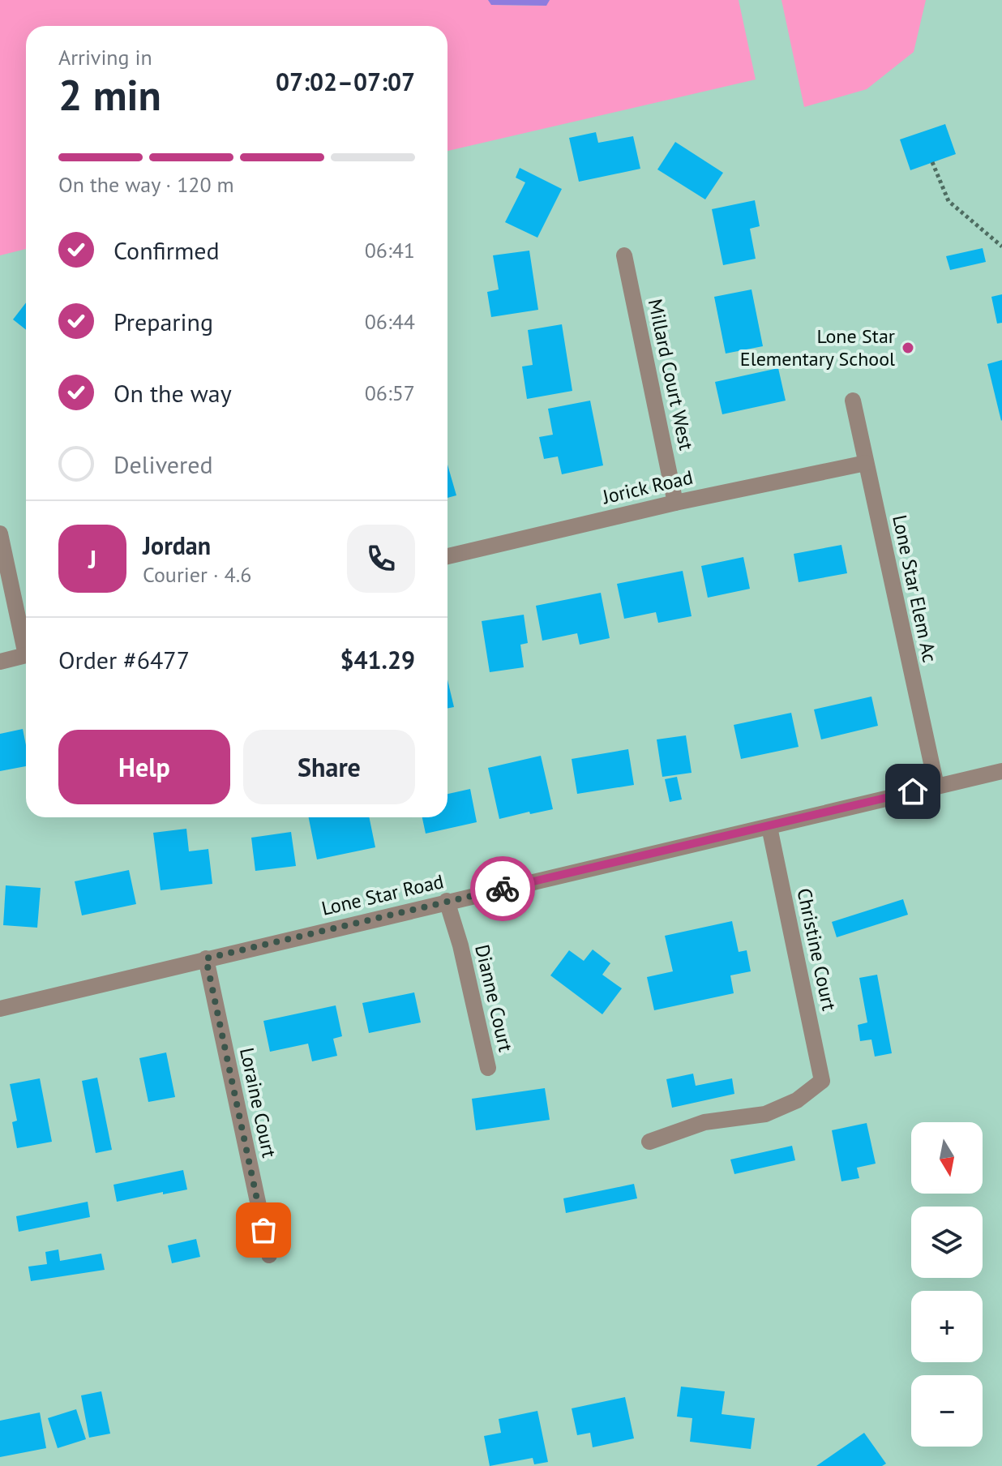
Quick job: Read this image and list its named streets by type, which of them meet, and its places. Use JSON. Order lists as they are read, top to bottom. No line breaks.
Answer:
{"streets":{"street":["Millard Court West","Jorick Road","Lone Star Elem Ac","Lone Star Road","Christine Court","Dianne Court","Loraine Court"]},"crossings":[["Millard Court West","Jorick Road"],["Jorick Road","Lone Star Elem Ac"],["Lone Star Elem Ac","Lone Star Road"],["Lone Star Road","Christine Court"],["Lone Star Road","Dianne Court"],["Lone Star Road","Loraine Court"]],"places":["Lone Star Elementary School"],"north":"bottom","page":{"heading":["2 min","Arriving in","07:02–07:07"],"panel":["Jordan","Courier · 4.6","Order #6477","$41.29"],"bar":"On the way · 120 m","list":[["Confirmed","06:41"],["Preparing","06:44"],["On the way","06:57"],"Delivered"],"round":"J","buttons":["Help","Share"],"map_buttons":["+","−"]}}
